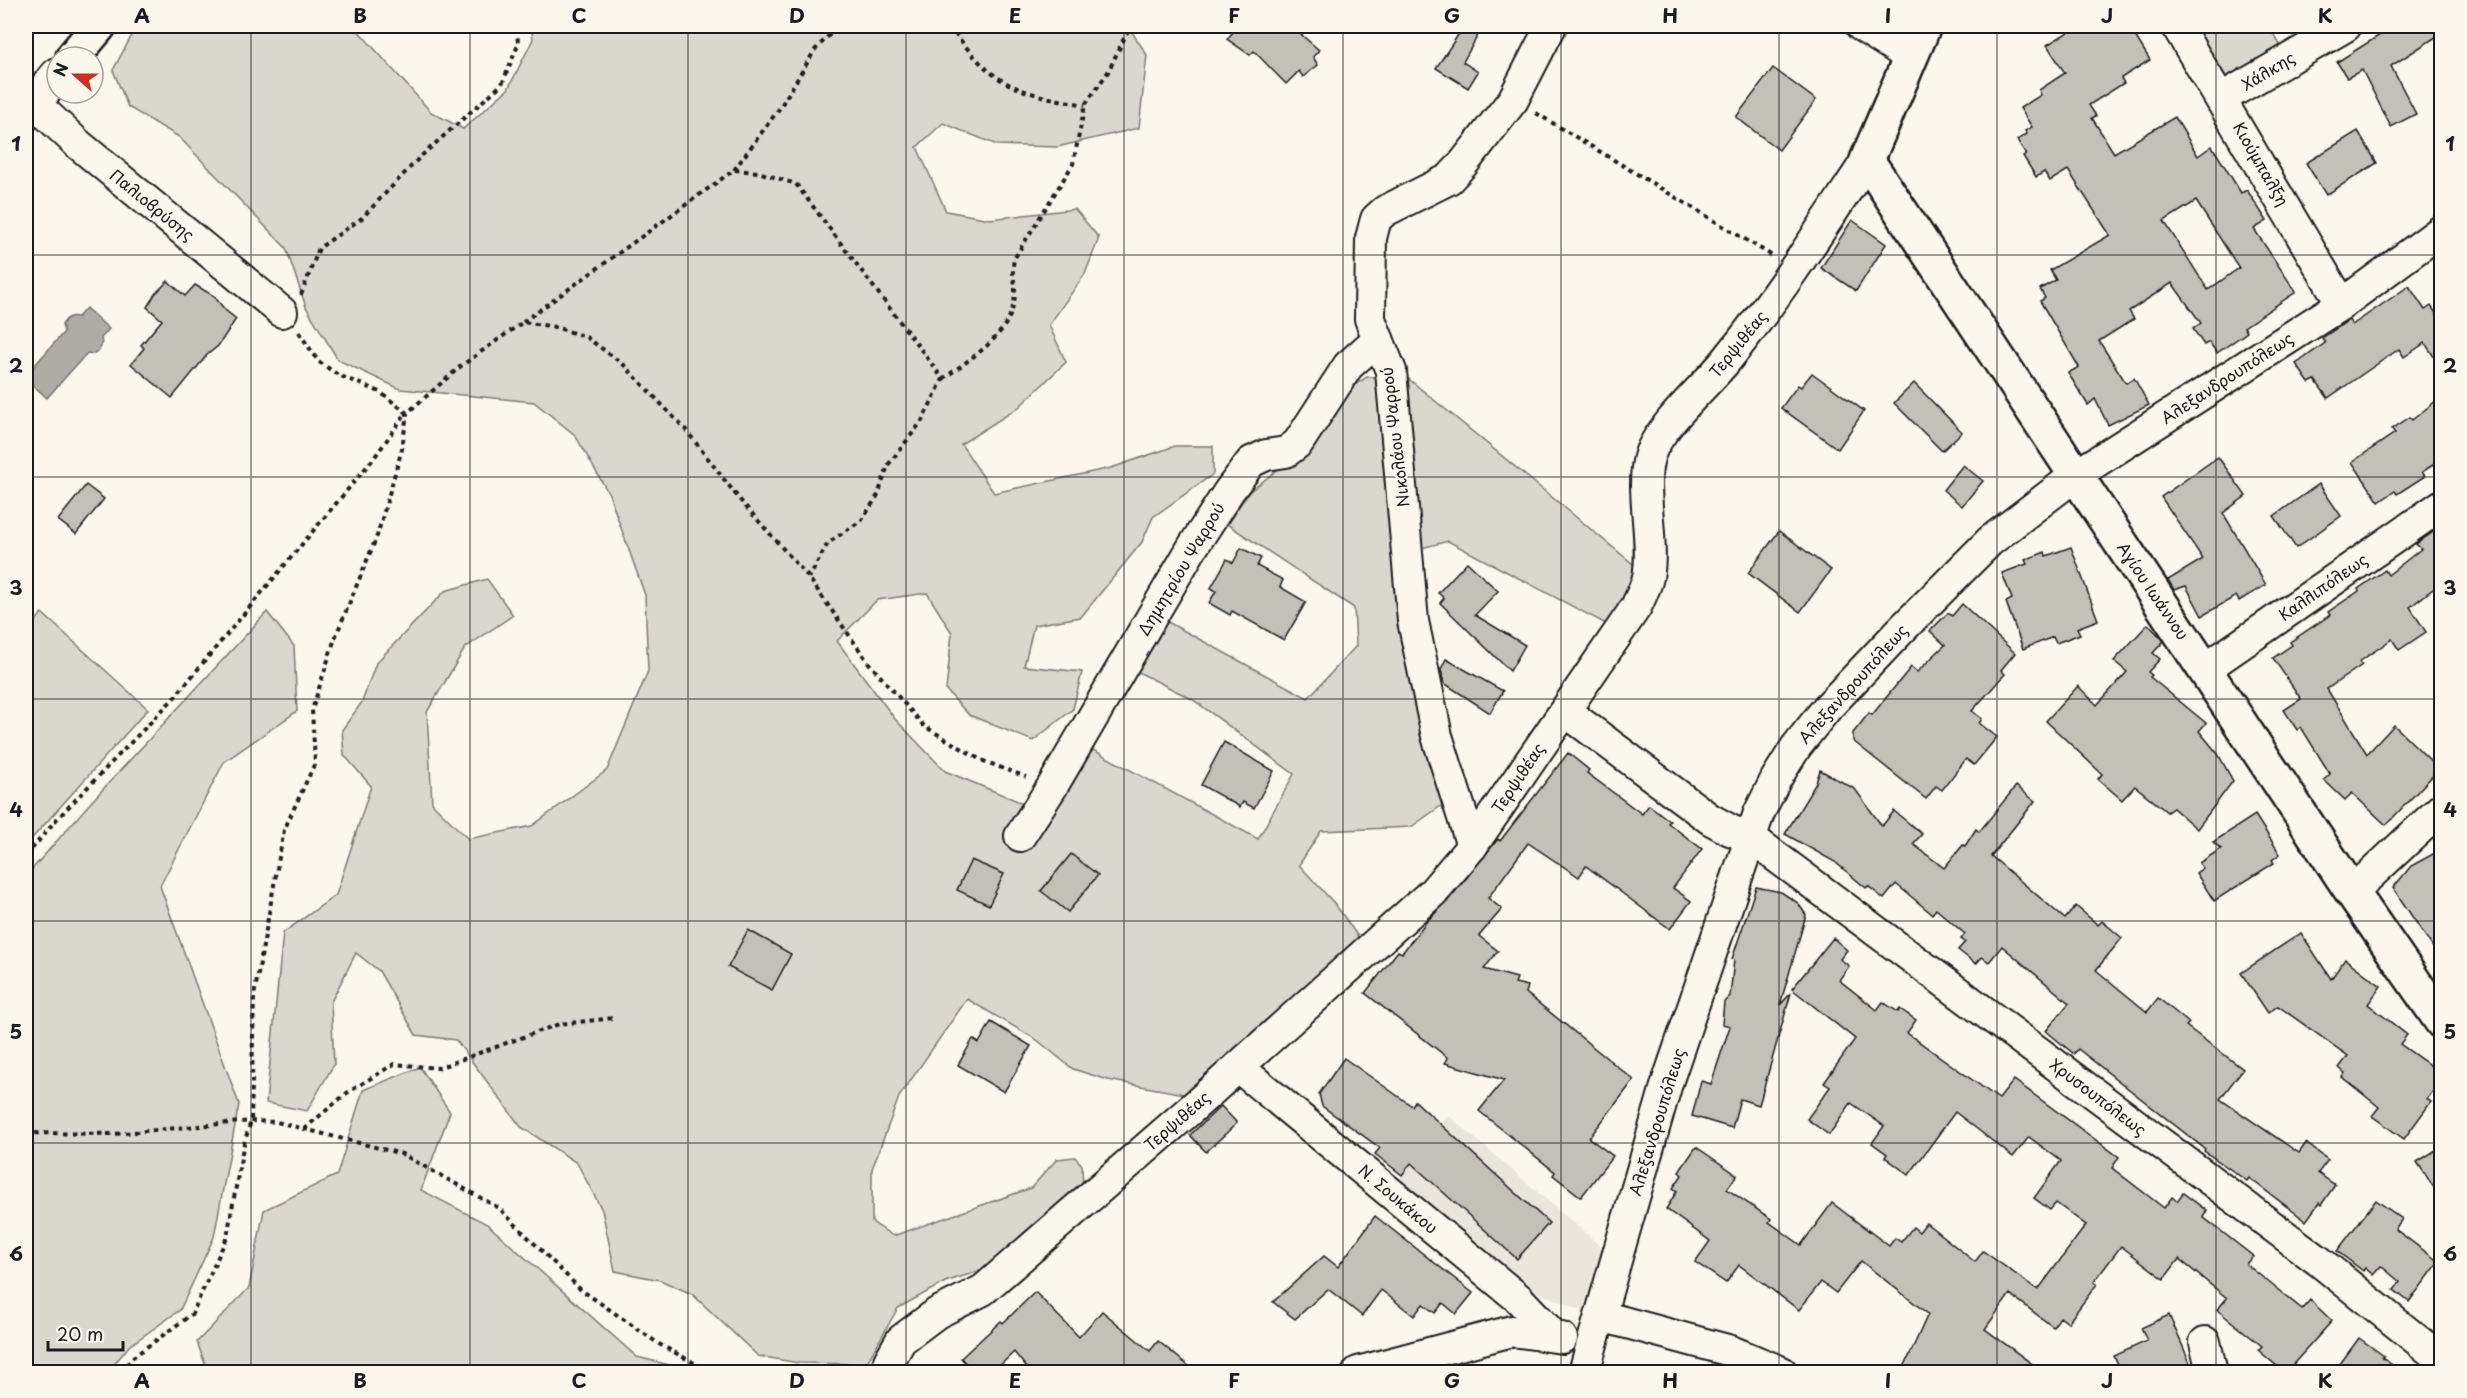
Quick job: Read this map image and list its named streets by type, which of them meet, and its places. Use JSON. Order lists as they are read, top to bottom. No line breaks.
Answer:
{"streets":{"street":["Χάλκης","Κιούμπαλξη","Παλιοβρύσης","Τερψιθέας","Αλεξανδρουπόλεως","Νικολάου Ψαρρού","Δημητρίου Ψαρρού","Καλλιπόλεως","Αγίου Ιωάννου","Χρυσουπόλεως","Ν. Σουκάκου"]},"crossings":[["Χάλκης","Κιούμπαλξη"],["Κιούμπαλξη","Αλεξανδρουπόλεως"],["Τερψιθέας","Νικολάου Ψαρρού"],["Τερψιθέας","Αγίου Ιωάννου"],["Τερψιθέας","Χρυσουπόλεως"],["Τερψιθέας","Ν. Σουκάκου"],["Αλεξανδρουπόλεως","Αγίου Ιωάννου"],["Αλεξανδρουπόλεως","Χρυσουπόλεως"],["Νικολάου Ψαρρού","Δημητρίου Ψαρρού"],["Καλλιπόλεως","Αγίου Ιωάννου"]],"scale_bar":"20 m","north":"left","grid":{"columns":["A","B","C","D","E","F","G","H","I","J","K"],"rows":["1","2","3","4","5","6"]}}
